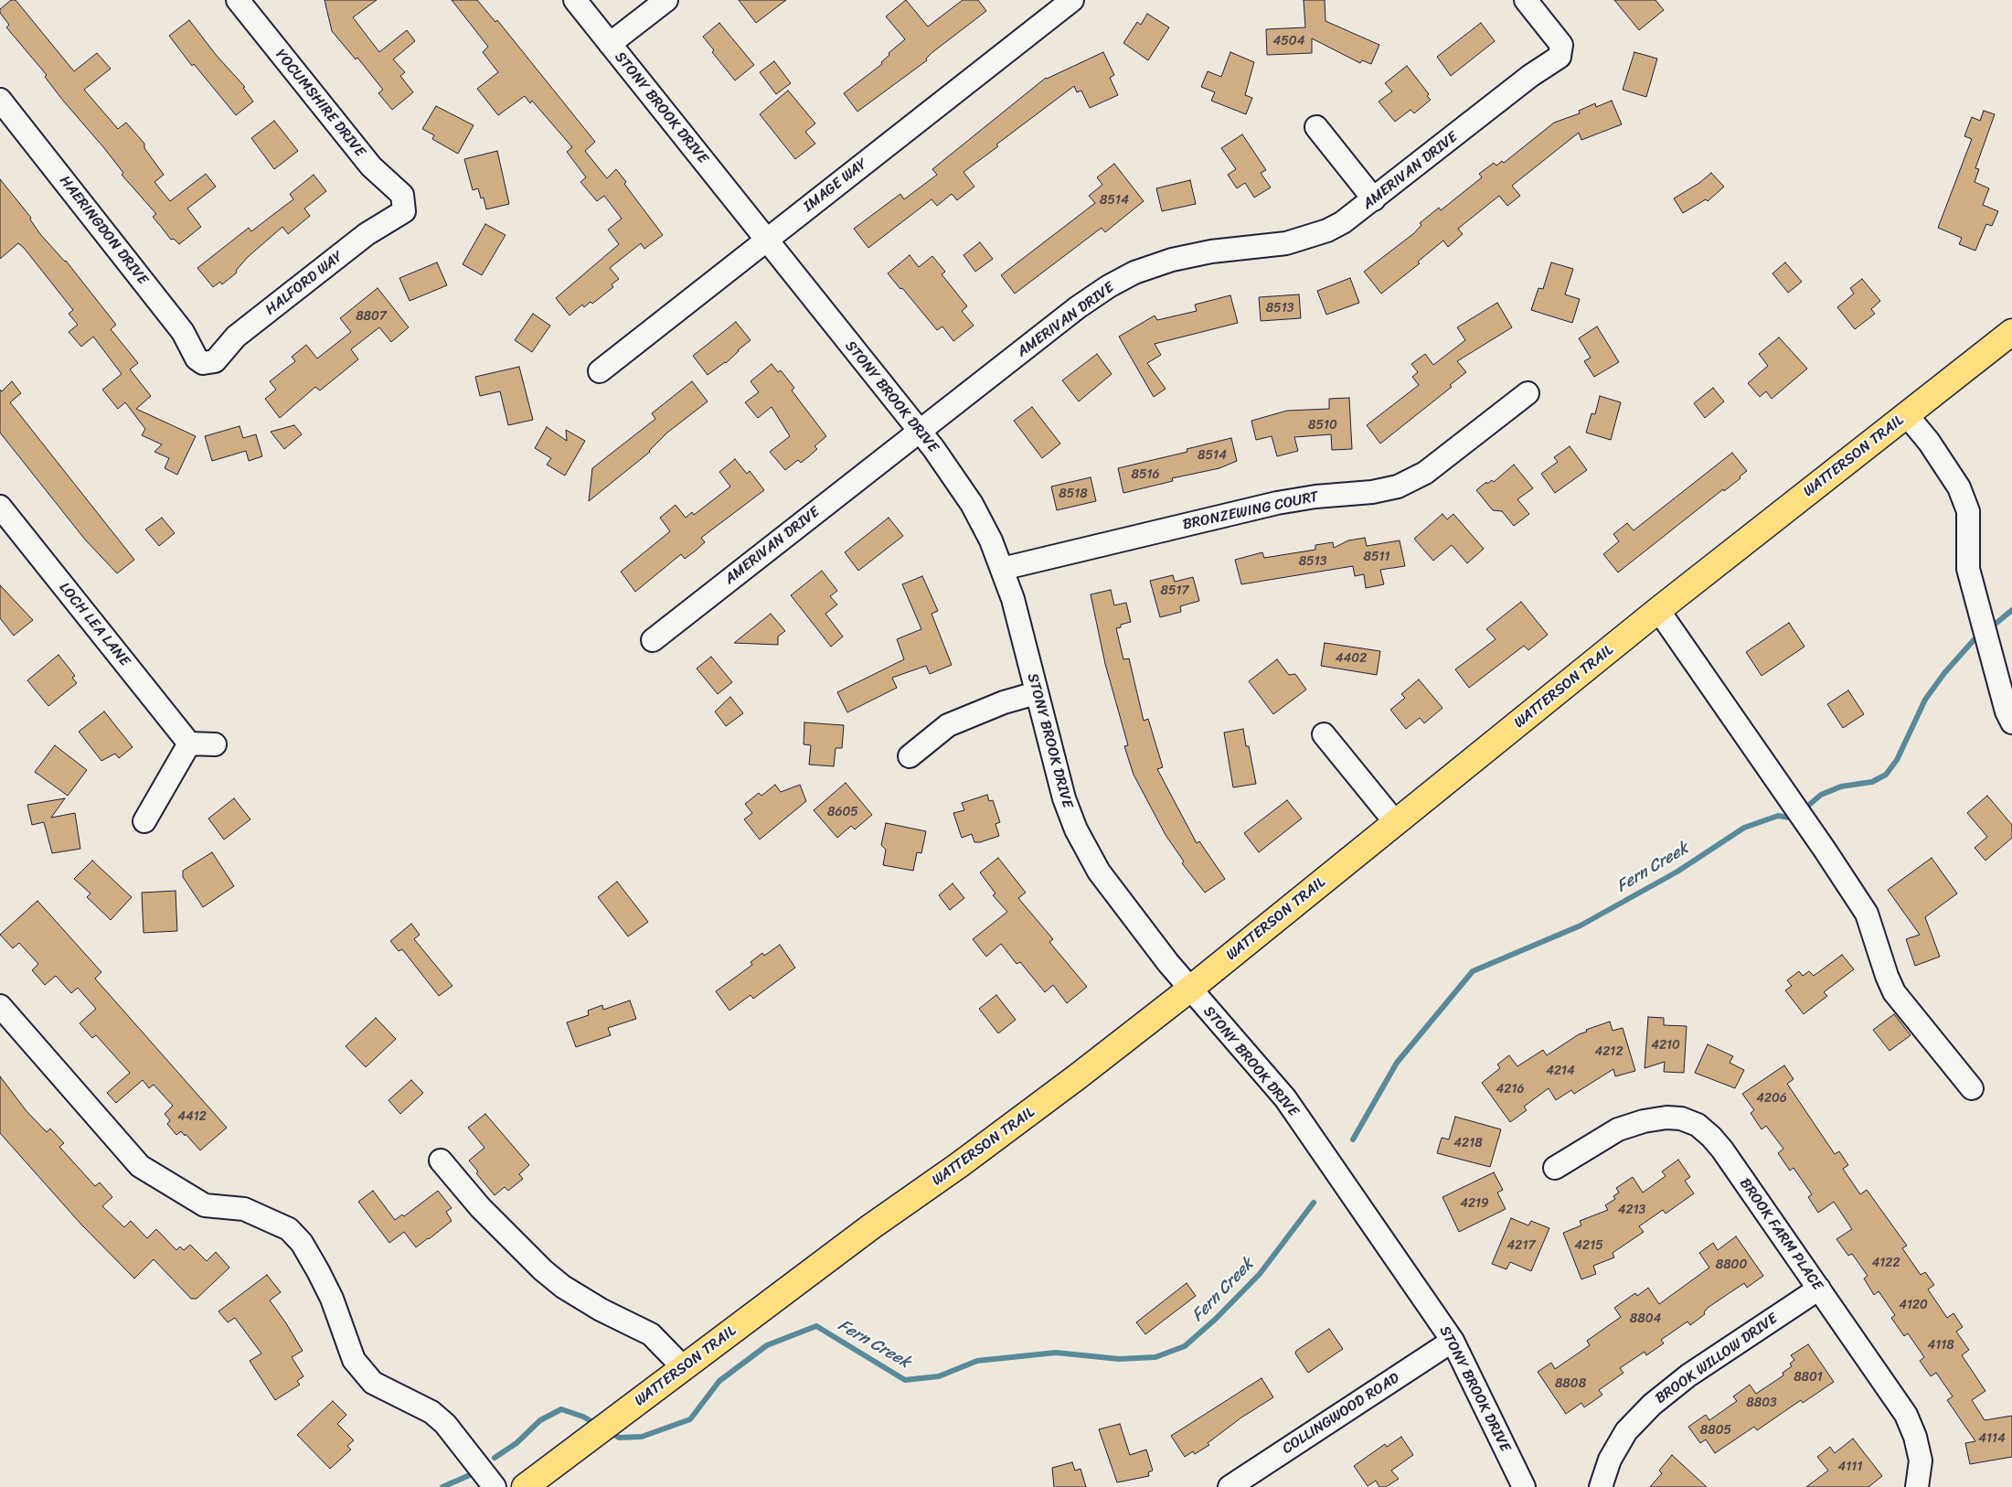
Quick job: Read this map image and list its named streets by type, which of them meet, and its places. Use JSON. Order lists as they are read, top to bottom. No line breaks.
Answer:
{"streets":{"main road":["WATTERSON TRAIL"],"street":["YOCUMSHIRE DRIVE","STONY BROOK DRIVE","AMERIVAN DRIVE","IMAGE WAY","HAERINGDON DRIVE","HALFORD WAY","BRONZEWING COURT","LOCH LEA LANE","BROOK FARM PLACE","BROOK WILLOW DRIVE","COLLINGWOOD ROAD"]},"crossings":[["YOCUMSHIRE DRIVE","HALFORD WAY"],["STONY BROOK DRIVE","AMERIVAN DRIVE"],["STONY BROOK DRIVE","IMAGE WAY"],["STONY BROOK DRIVE","WATTERSON TRAIL"],["STONY BROOK DRIVE","BRONZEWING COURT"],["STONY BROOK DRIVE","COLLINGWOOD ROAD"],["HAERINGDON DRIVE","HALFORD WAY"],["BROOK FARM PLACE","BROOK WILLOW DRIVE"]],"water":["Fern Creek"],"house_numbers":["4504","8514","8513","8807","8510","8514","8516","8518","8511","8513","8517","4402","8605","4210","4212","4214","4216","4206","4412","4218","4219","4213","4217","4215","4122","8800","4120","8804","4118","8801","8808","8803","8805","4114","4111"]}
